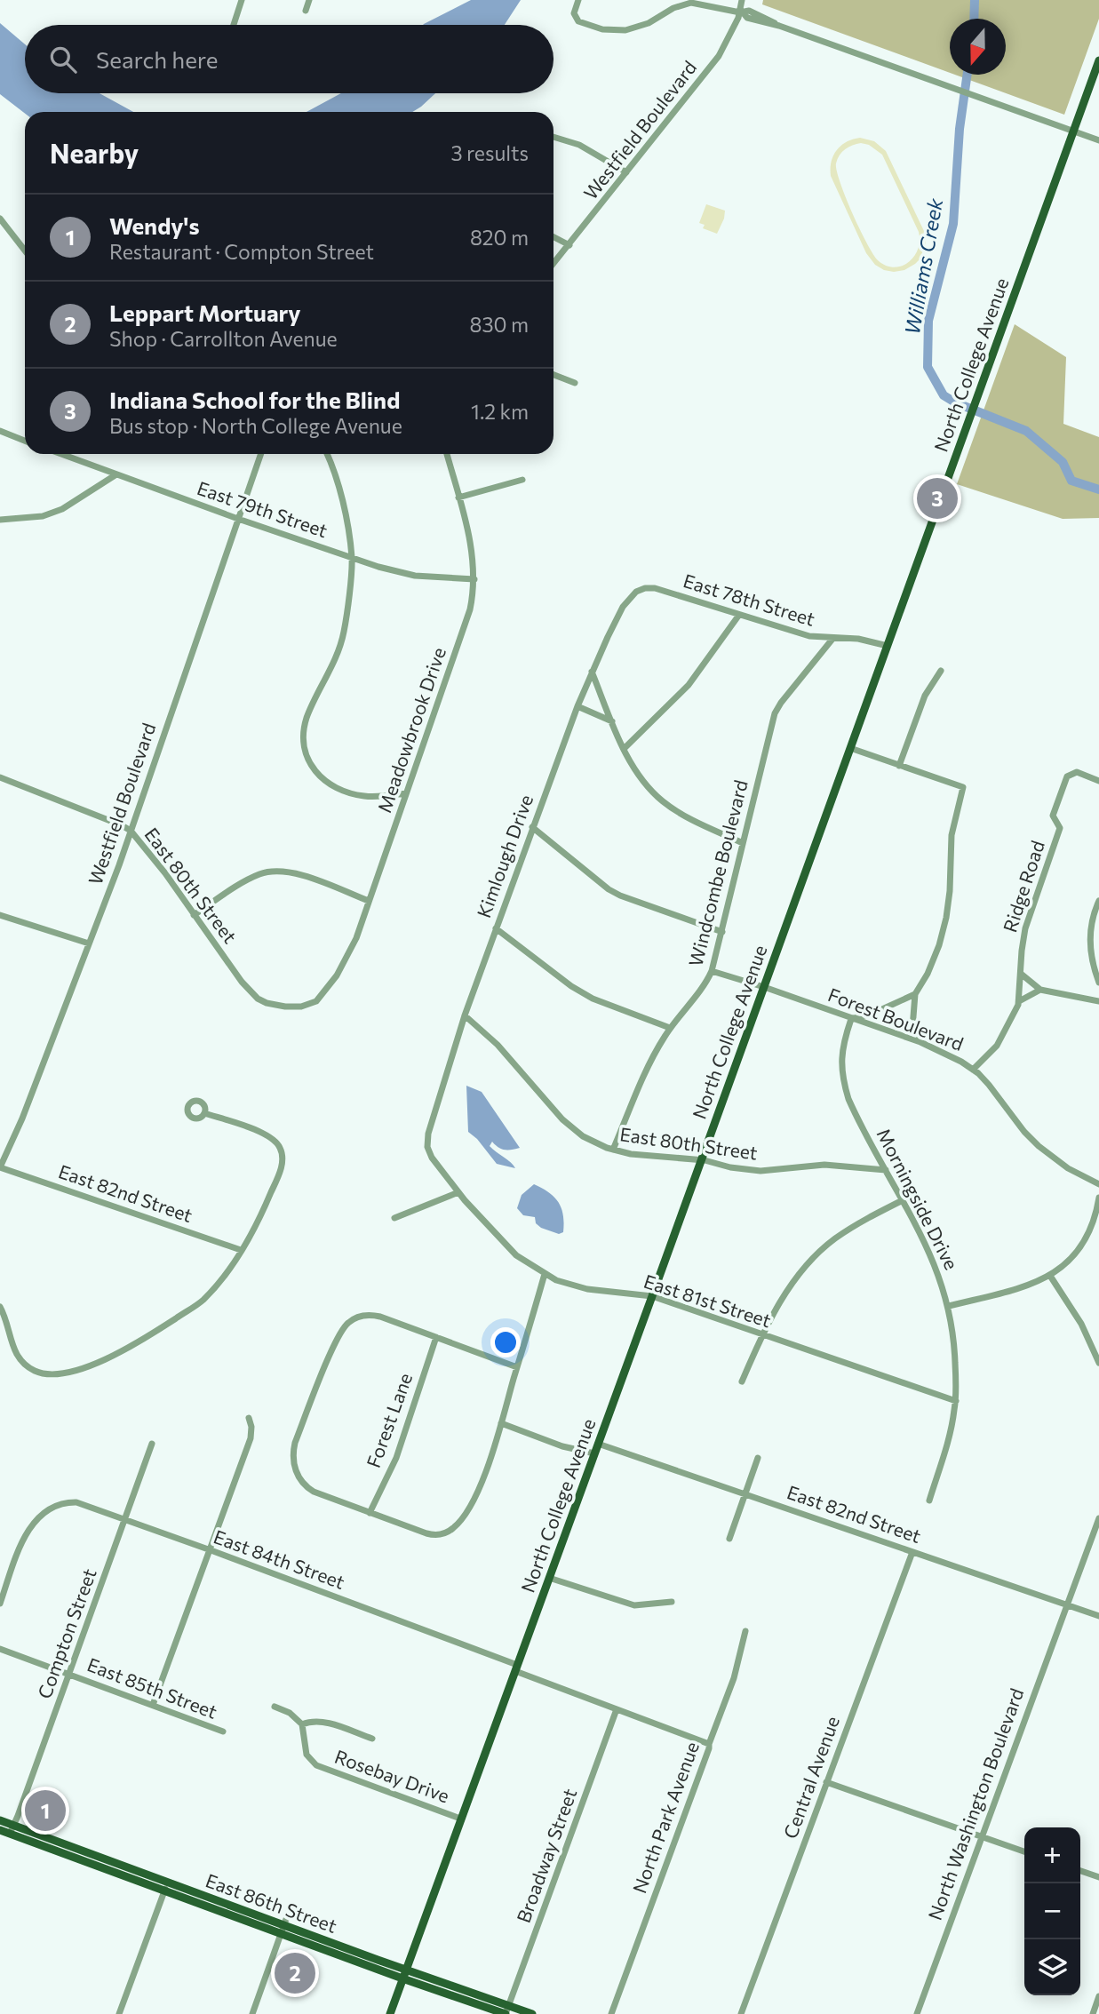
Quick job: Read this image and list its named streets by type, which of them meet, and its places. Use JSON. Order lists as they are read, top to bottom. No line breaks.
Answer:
{"streets":{"main road":["North College Avenue","East 86th Street"],"street":["Westfield Boulevard","East 79th Street","East 78th Street","Meadowbrook Drive","Kimlough Drive","Windcombe Boulevard","East 80th Street","Ridge Road","Forest Boulevard","East 82nd Street","Morningside Drive","East 81st Street","Forest Lane","East 84th Street","Compton Street","East 85th Street","Rosebay Drive","Central Avenue","North Washington Boulevard","North Park Avenue","Broadway Street"]},"crossings":[["Westfield Boulevard","East 79th Street"],["Westfield Boulevard","East 80th Street"],["Westfield Boulevard","East 82nd Street"],["North College Avenue","East 78th Street"],["North College Avenue","East 80th Street"],["North College Avenue","Forest Boulevard"],["North College Avenue","East 82nd Street"],["North College Avenue","East 81st Street"],["North College Avenue","East 84th Street"],["North College Avenue","Rosebay Drive"],["North College Avenue","East 86th Street"],["East 79th Street","Meadowbrook Drive"],["East 78th Street","Kimlough Drive"],["East 78th Street","Windcombe Boulevard"],["Meadowbrook Drive","East 80th Street"],["Kimlough Drive","East 80th Street"],["Kimlough Drive","East 81st Street"],["Windcombe Boulevard","East 80th Street"],["Windcombe Boulevard","Forest Boulevard"],["East 80th Street","Morningside Drive"],["Ridge Road","Forest Boulevard"],["Forest Boulevard","Morningside Drive"],["East 82nd Street","Central Avenue"],["East 82nd Street","North Washington Boulevard"],["Morningside Drive","East 81st Street"],["East 84th Street","Compton Street"],["East 84th Street","North Park Avenue"],["East 84th Street","Broadway Street"],["Compton Street","East 85th Street"],["Compton Street","East 86th Street"],["Broadway Street","East 86th Street"]],"water":["Williams Creek"],"north":"bottom","page":{"search":"Search here","heading":["Nearby","3 results"],"list":[{"mark":"1","name":"Wendy's","note":"Restaurant · Compton Street","value":"820 m"},{"mark":"2","name":"Leppart Mortuary","note":"Shop · Carrollton Avenue","value":"830 m"},{"mark":"3","name":"Indiana School for the Blind","note":"Bus stop · North College Avenue","value":"1.2 km"}],"pins":["3","1","2"],"map_buttons":["+","−"]}}
